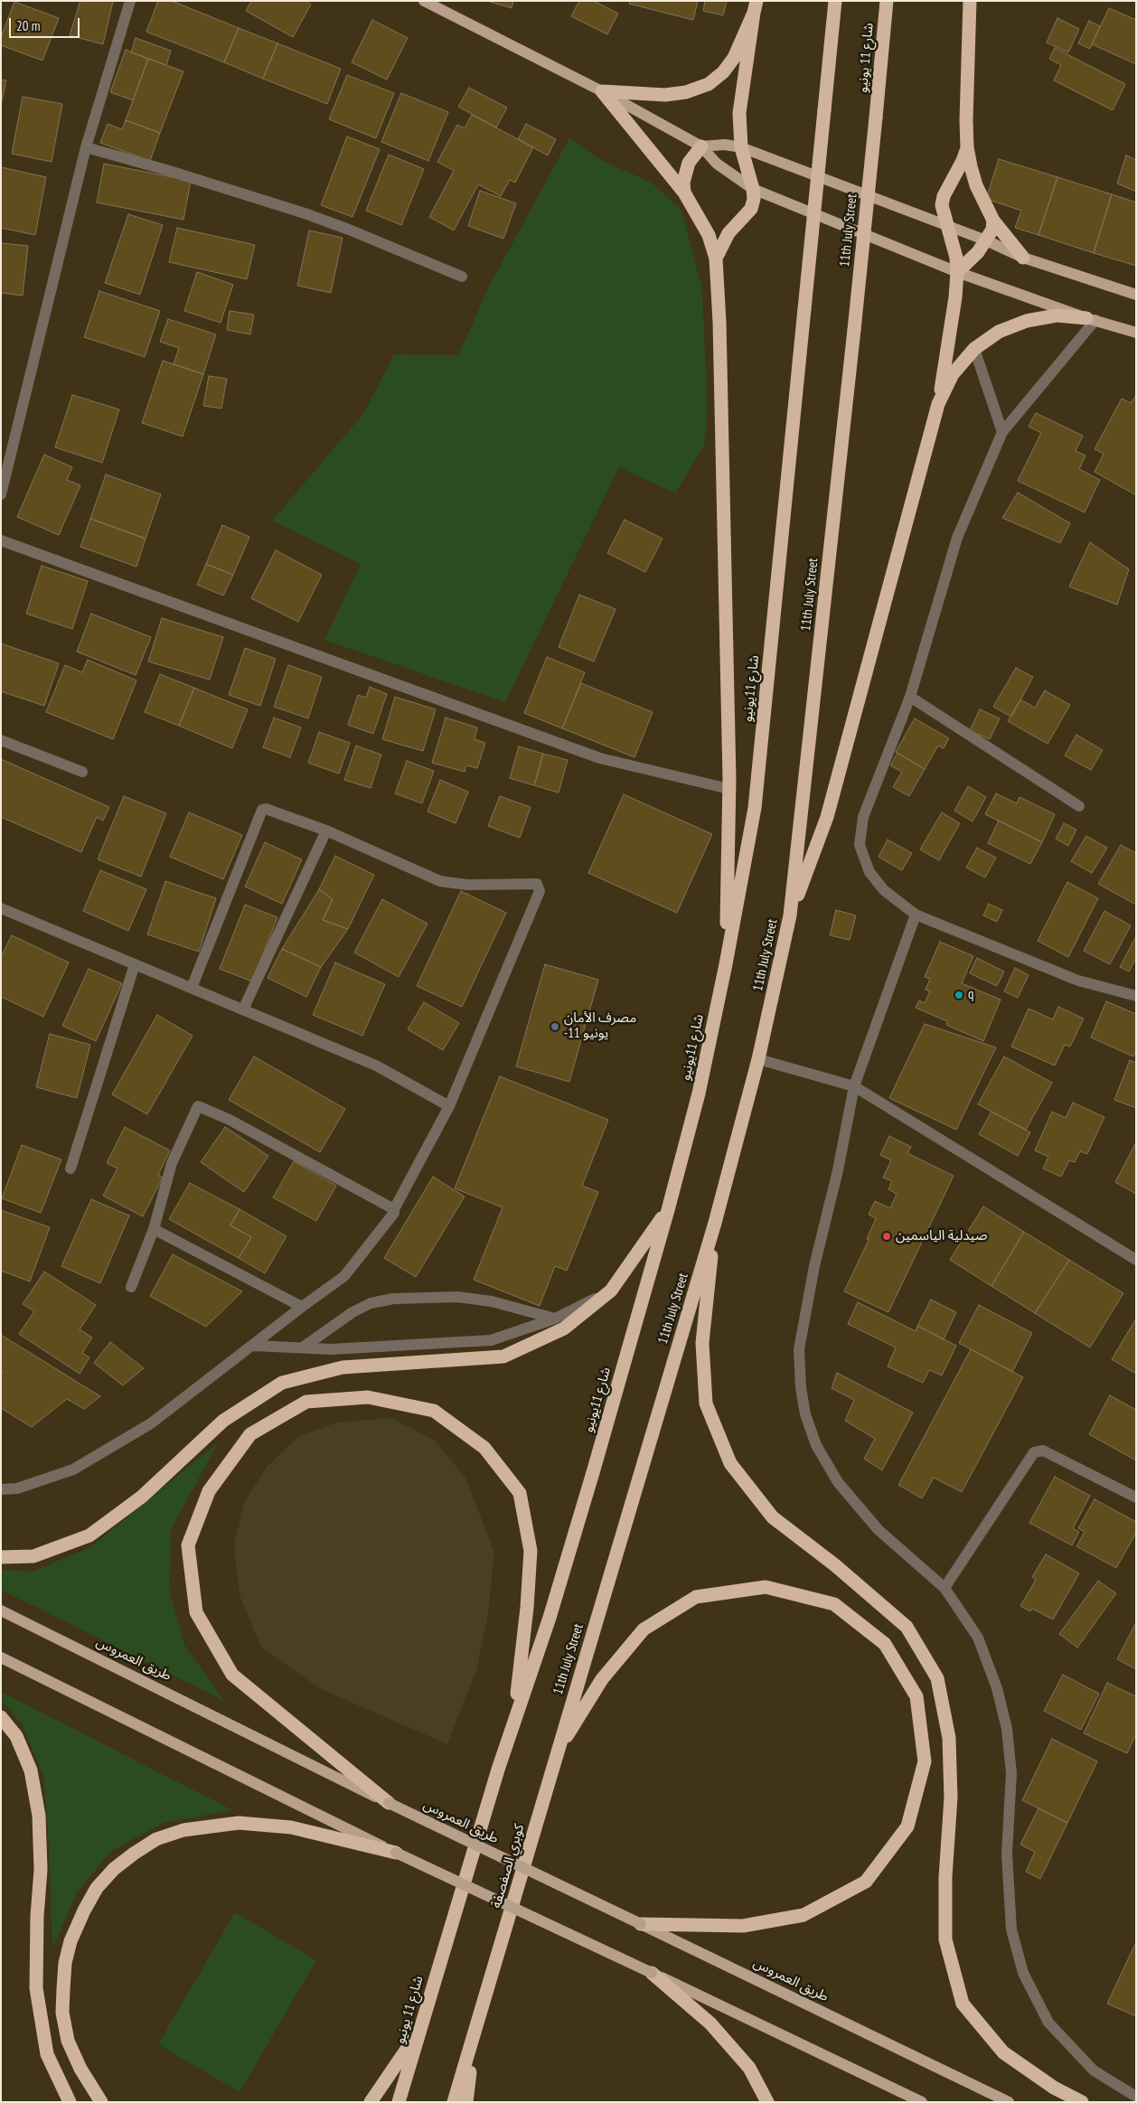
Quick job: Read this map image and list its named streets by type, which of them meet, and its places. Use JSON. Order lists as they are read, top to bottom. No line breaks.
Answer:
{"streets":{"highway":["شارع 11 يونيو","11th July Street","شارع 11يونيو","كوبري الصفصفة"],"main road":["طريق العمروس"]},"crossings":[["شارع 11 يونيو","11th July Street"],["شارع 11 يونيو","شارع 11يونيو"],["11th July Street","كوبري الصفصفة"]],"places":["q","مصرف الأمان -11 يونيو","صيدلية الياسمين"],"scale_bar":"20 m"}
